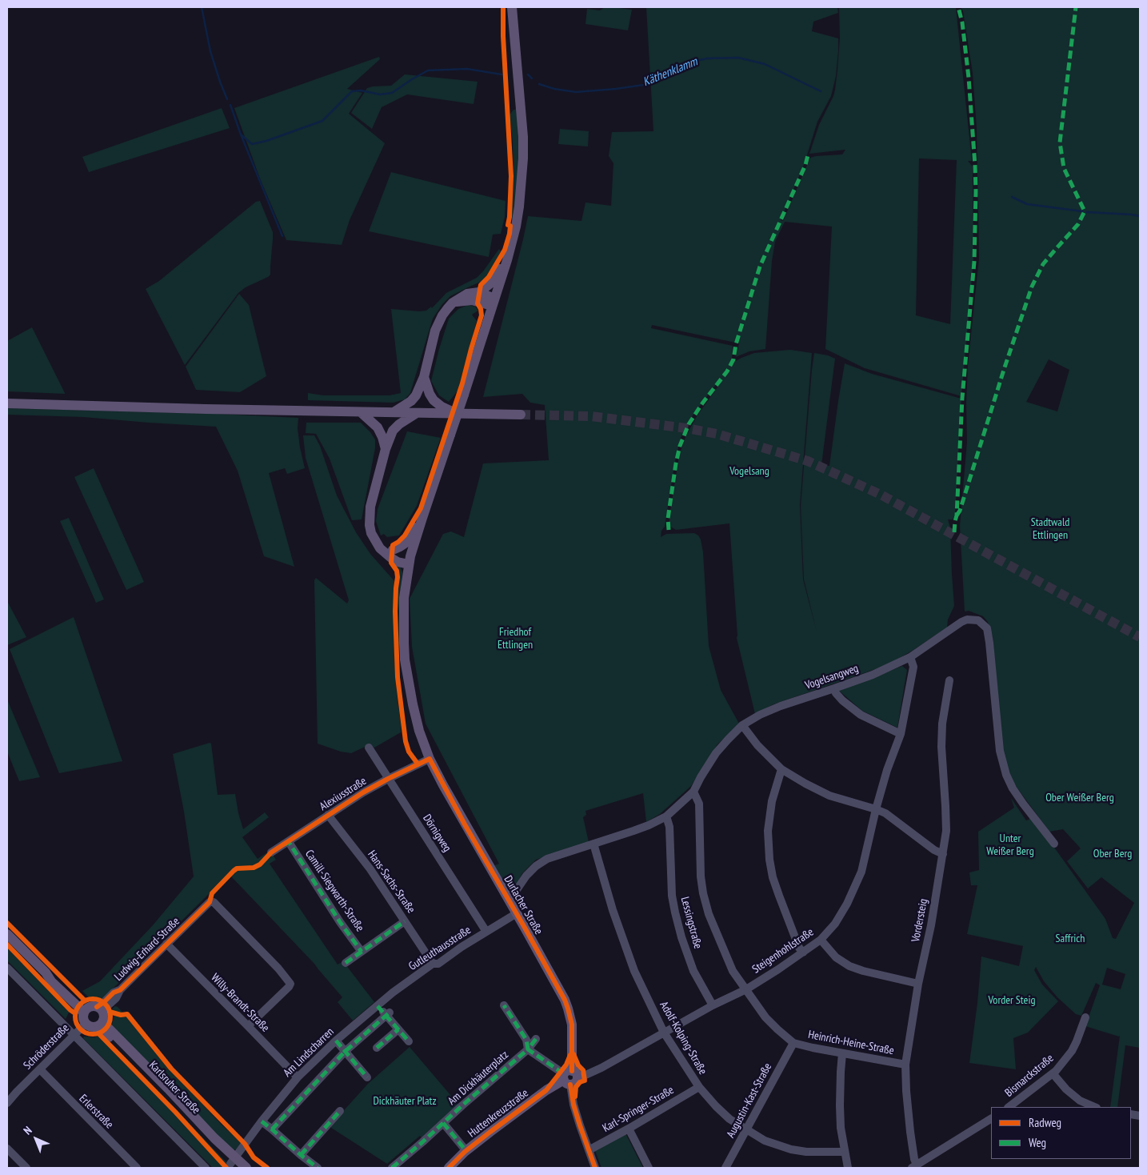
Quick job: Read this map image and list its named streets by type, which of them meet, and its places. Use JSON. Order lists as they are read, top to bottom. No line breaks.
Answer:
{"streets":{"main road":["Durlacher Straße","Karlsruher Straße","Huttenkreuzstraße"],"street":["Vogelsangweg","Alexiusstraße","Dörnigweg","Hans-Sachs-Straße","Camill-Siegwarth-Straße","Vordersteig","Lessingstraße","Gutleuthausstraße","Ludwig-Erhard-Straße","Steigenhohlstraße","Willy-Brandt-Straße","Adolf-Kolping-Straße","Heinrich-Heine-Straße","Schröderstraße","Am Lindscharren","Bismarckstraße","Am Dickhäuterplatz","Augustin-Kast-Straße","Karl-Springer-Straße","Erlerstraße"]},"crossings":[["Vogelsangweg","Durlacher Straße"],["Vogelsangweg","Lessingstraße"],["Vogelsangweg","Steigenhohlstraße"],["Vogelsangweg","Adolf-Kolping-Straße"],["Vogelsangweg","Heinrich-Heine-Straße"],["Alexiusstraße","Dörnigweg"],["Alexiusstraße","Hans-Sachs-Straße"],["Alexiusstraße","Camill-Siegwarth-Straße"],["Alexiusstraße","Durlacher Straße"],["Dörnigweg","Gutleuthausstraße"],["Hans-Sachs-Straße","Gutleuthausstraße"],["Durlacher Straße","Gutleuthausstraße"],["Durlacher Straße","Steigenhohlstraße"],["Durlacher Straße","Karl-Springer-Straße"],["Durlacher Straße","Huttenkreuzstraße"],["Vordersteig","Heinrich-Heine-Straße"],["Lessingstraße","Steigenhohlstraße"],["Gutleuthausstraße","Am Lindscharren"],["Ludwig-Erhard-Straße","Willy-Brandt-Straße"],["Ludwig-Erhard-Straße","Schröderstraße"],["Ludwig-Erhard-Straße","Karlsruher Straße"],["Steigenhohlstraße","Adolf-Kolping-Straße"],["Steigenhohlstraße","Heinrich-Heine-Straße"],["Steigenhohlstraße","Huttenkreuzstraße"],["Willy-Brandt-Straße","Am Lindscharren"],["Adolf-Kolping-Straße","Augustin-Kast-Straße"],["Adolf-Kolping-Straße","Karl-Springer-Straße"],["Heinrich-Heine-Straße","Augustin-Kast-Straße"],["Schröderstraße","Karlsruher Straße"],["Schröderstraße","Erlerstraße"],["Am Lindscharren","Karlsruher Straße"]],"water":["Käthenklamm"],"parks":["Vogelsang","Stadtwald Ettlingen","Friedhof Ettlingen","Ober Weißer Berg","Unter Weißer Berg","Ober Berg","Saffrich","Vorder Steig","Dickhäuter Platz"],"legend":["Radweg","Weg"],"north":"top left"}
